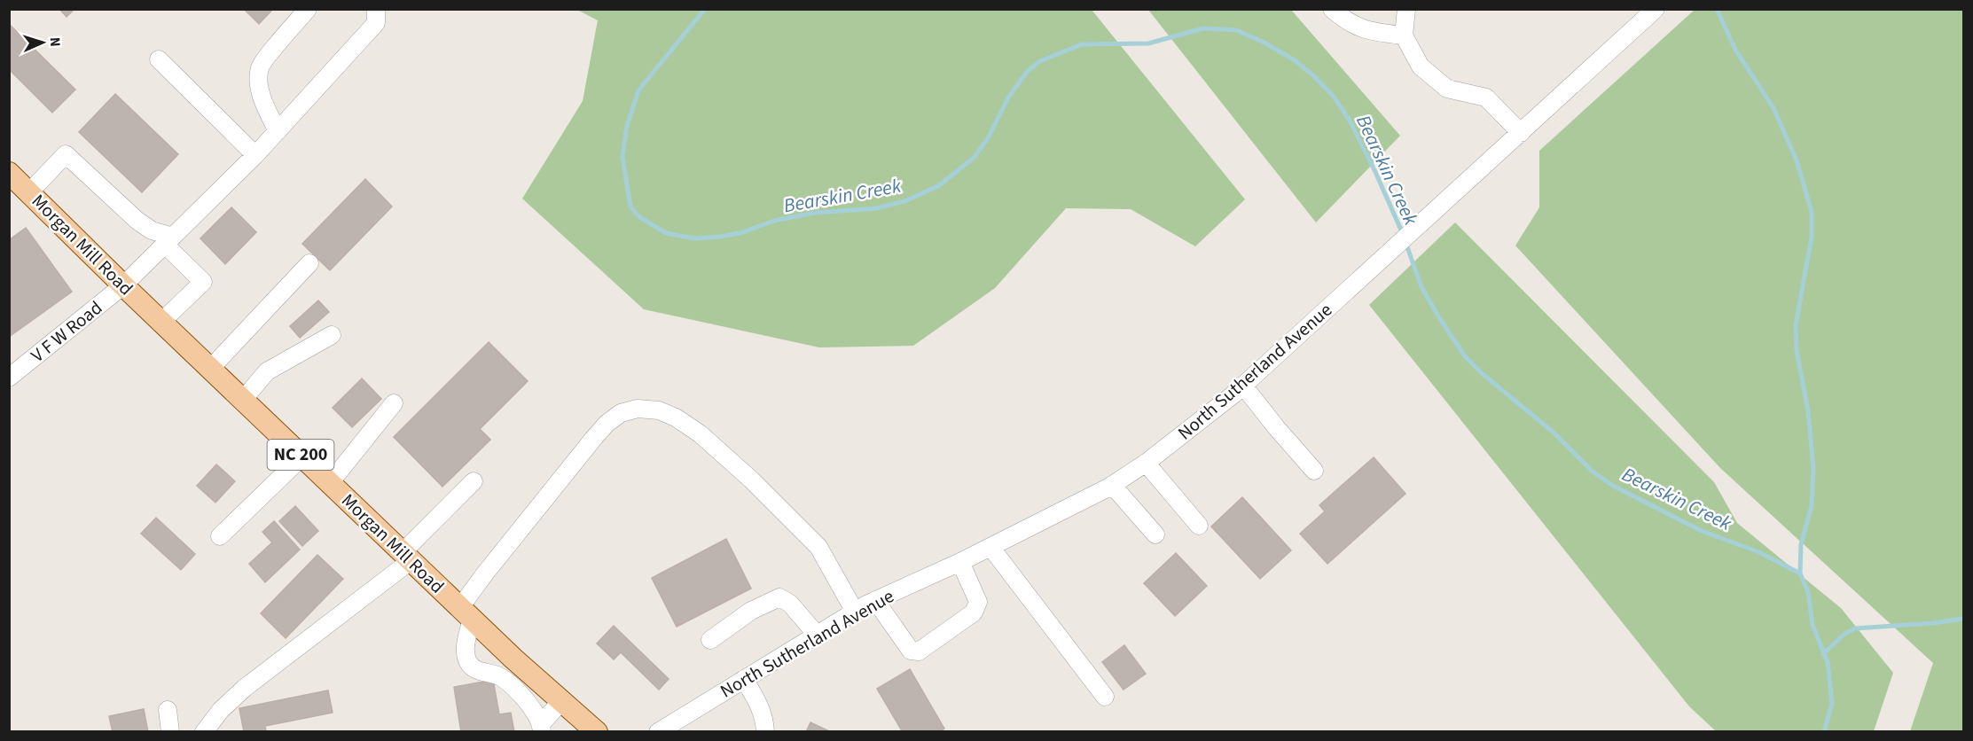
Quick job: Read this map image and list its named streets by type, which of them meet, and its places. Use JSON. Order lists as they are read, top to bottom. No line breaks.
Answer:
{"streets":{"main road":["Morgan Mill Road","NC 200"],"street":["V F W Road","North Sutherland Avenue"]},"crossings":[["Morgan Mill Road","V F W Road"]],"water":["Bearskin Creek"],"north":"right"}
